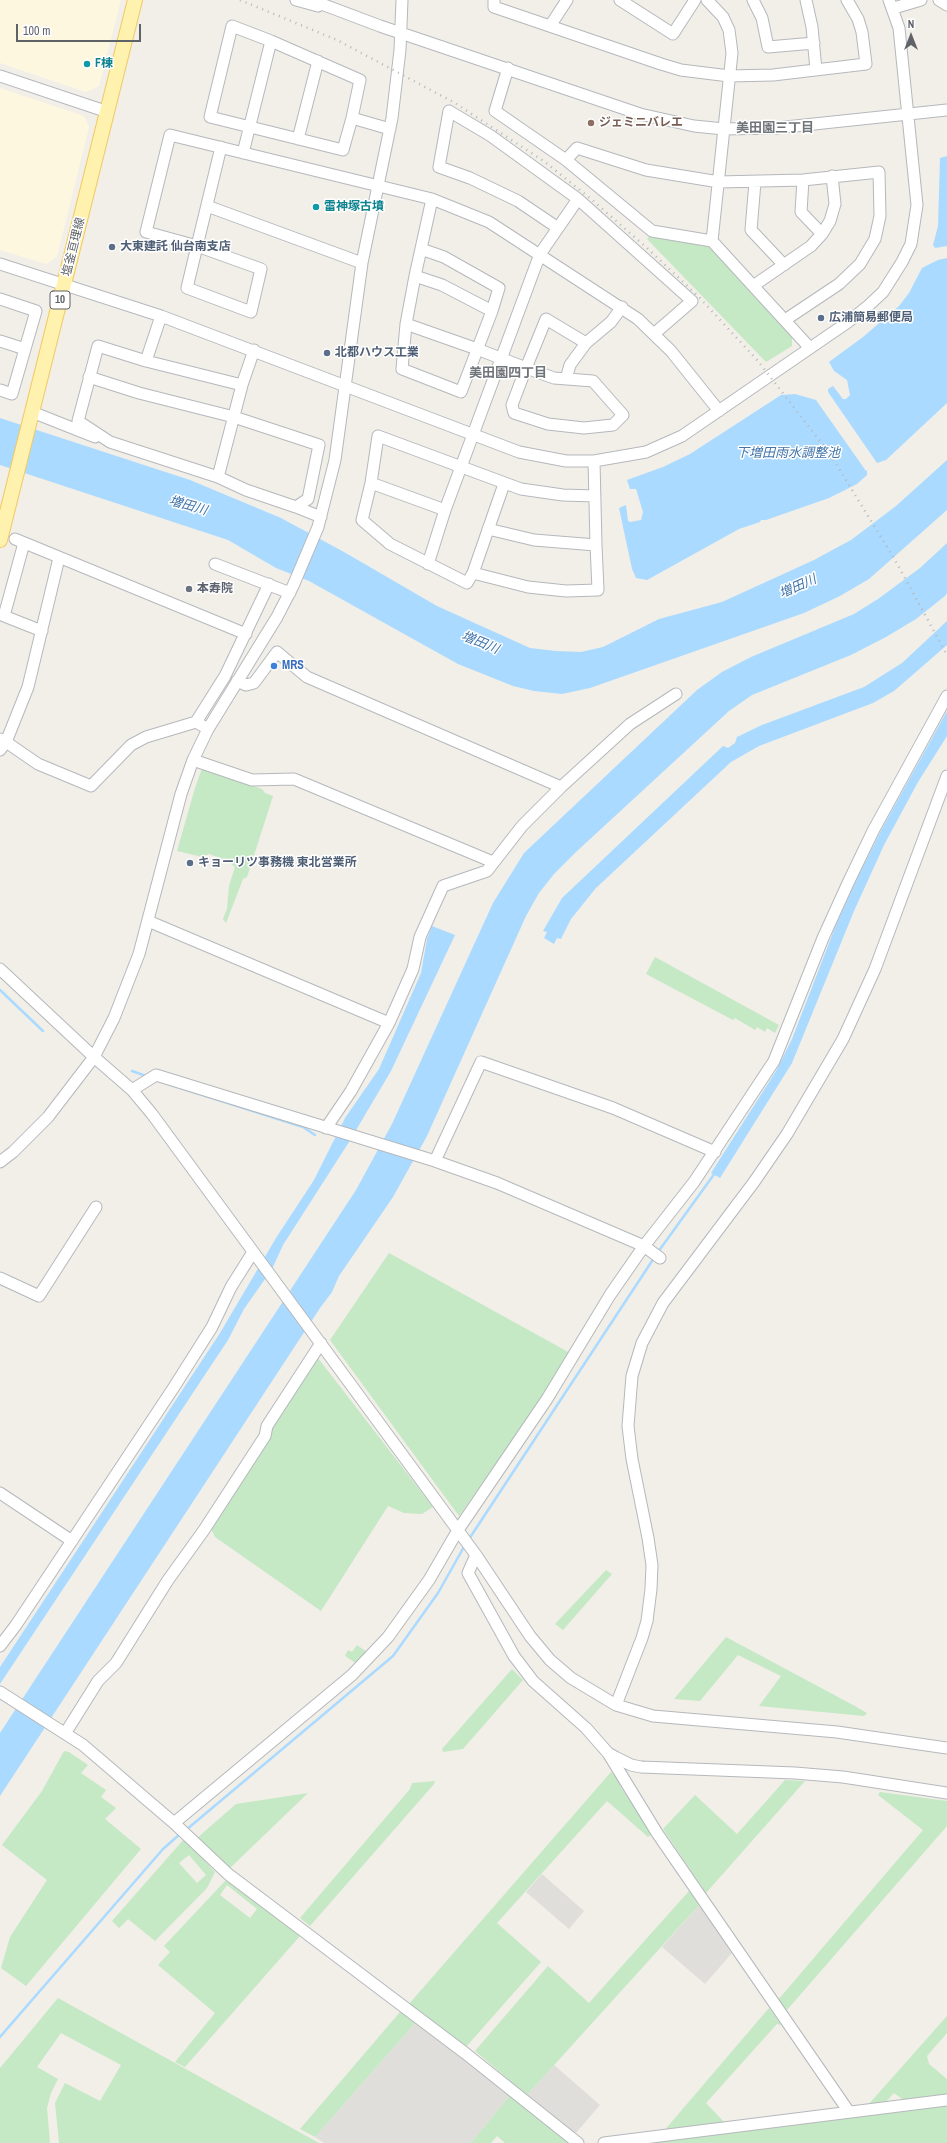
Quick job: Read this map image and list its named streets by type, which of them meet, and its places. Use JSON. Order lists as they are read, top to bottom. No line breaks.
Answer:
{"streets":{"main road":["塩釜亘理線","10"]},"districts":["美田園三丁目","美田園四丁目"],"water":["下増田雨水調整池","増田川"],"places":["F棟","ジェミニバレエ","雷神塚古墳","大東建託 仙台南支店","広浦簡易郵便局","北都ハウス工業","本寿院","MRS","キョーリツ事務機 東北営業所"],"scale_bar":"100 m","north":"top"}
